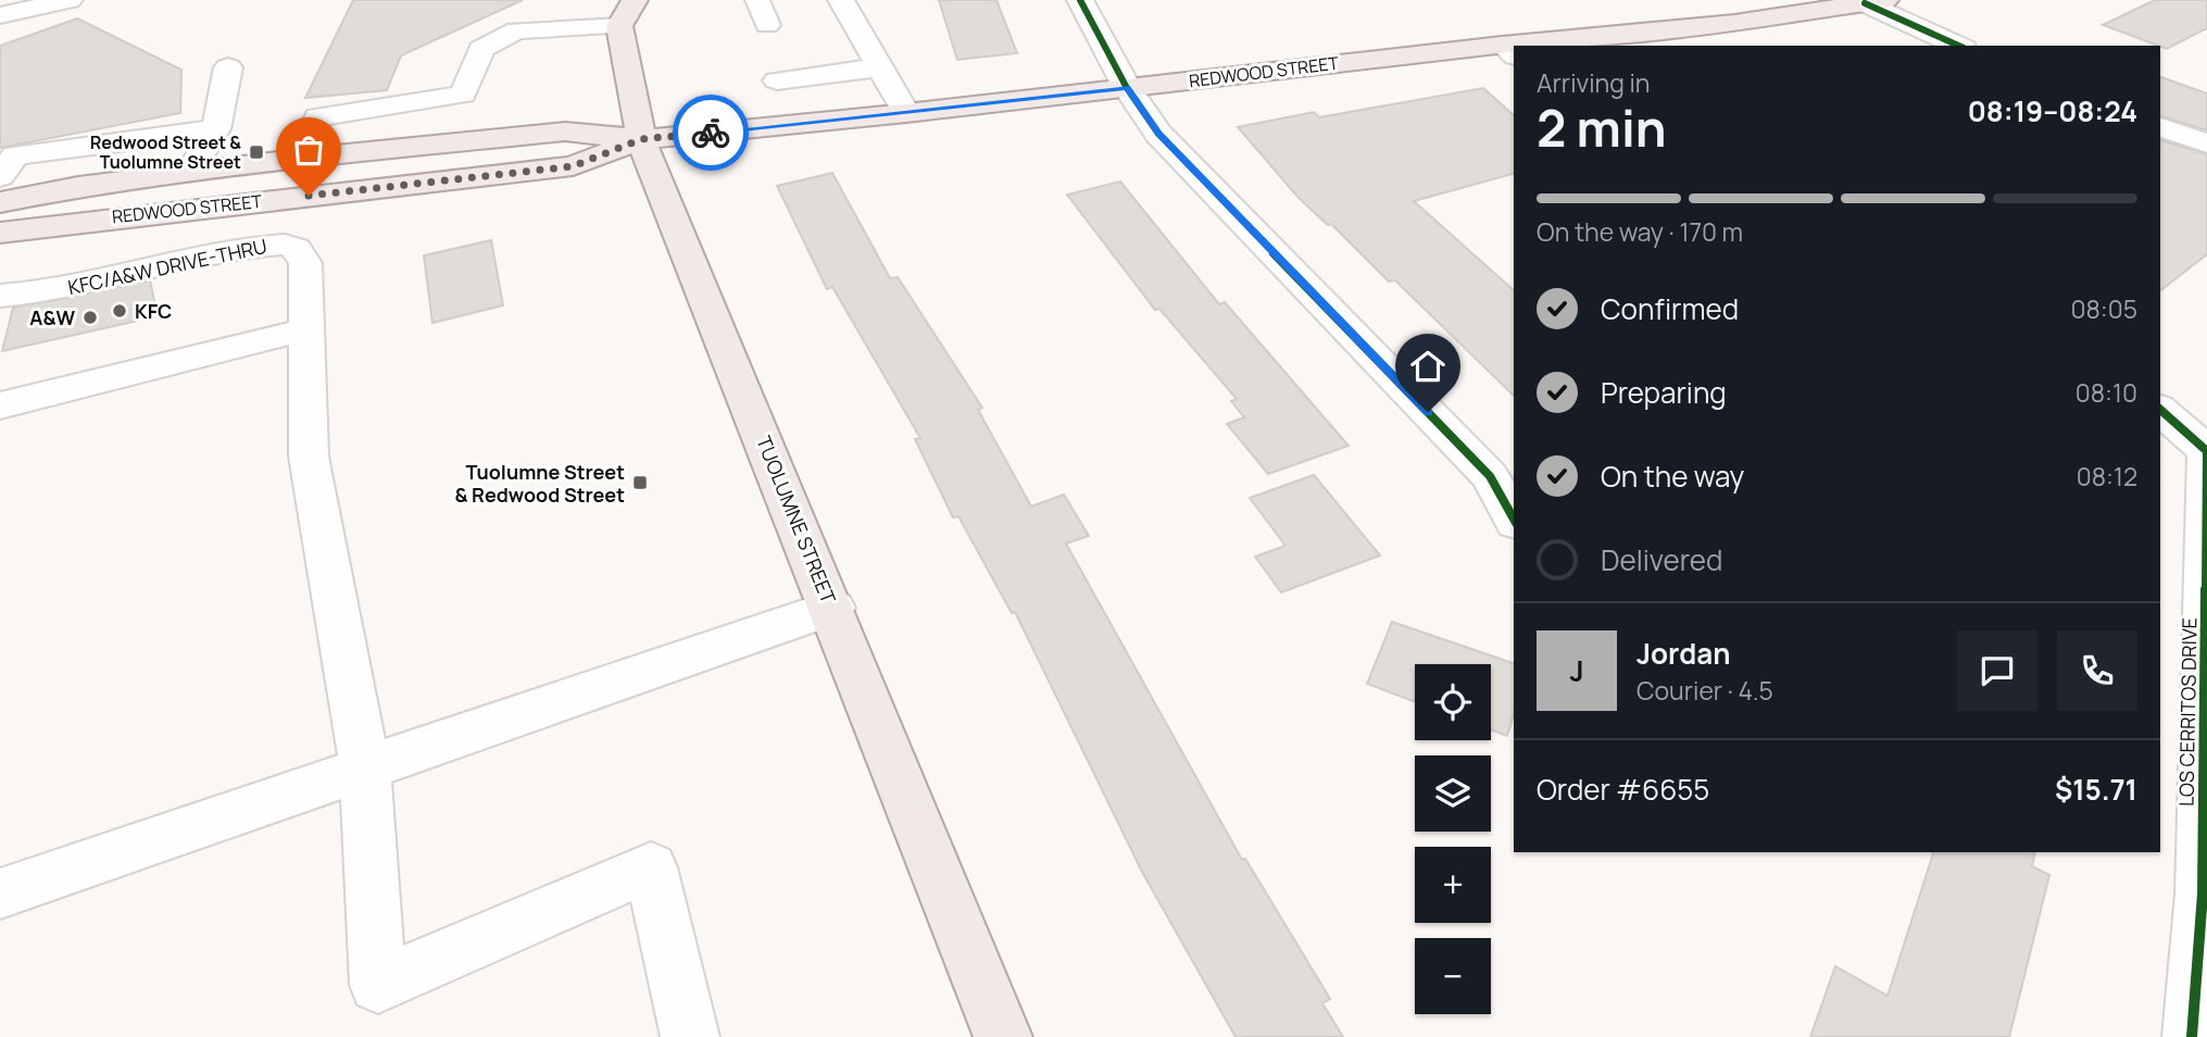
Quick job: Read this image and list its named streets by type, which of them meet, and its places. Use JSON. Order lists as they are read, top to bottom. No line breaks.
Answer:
{"streets":{"main road":["REDWOOD STREET","TUOLUMNE STREET"],"street":["KFC/A&W DRIVE-THRU","LOS CERRITOS DRIVE"]},"crossings":[["REDWOOD STREET","TUOLUMNE STREET"]],"places":{"transit":["Redwood Street & Tuolumne Street","Tuolumne Street & Redwood Street"],"other":["KFC","A&W"]},"page":{"heading":["2 min","Arriving in","08:19–08:24"],"panel":["Jordan","Courier · 4.5","Order #6655","$15.71"],"bar":"On the way · 170 m","list":[["Confirmed","08:05"],["Preparing","08:10"],["On the way","08:12"],"Delivered"],"round":"J","map_buttons":["+","−"]}}
